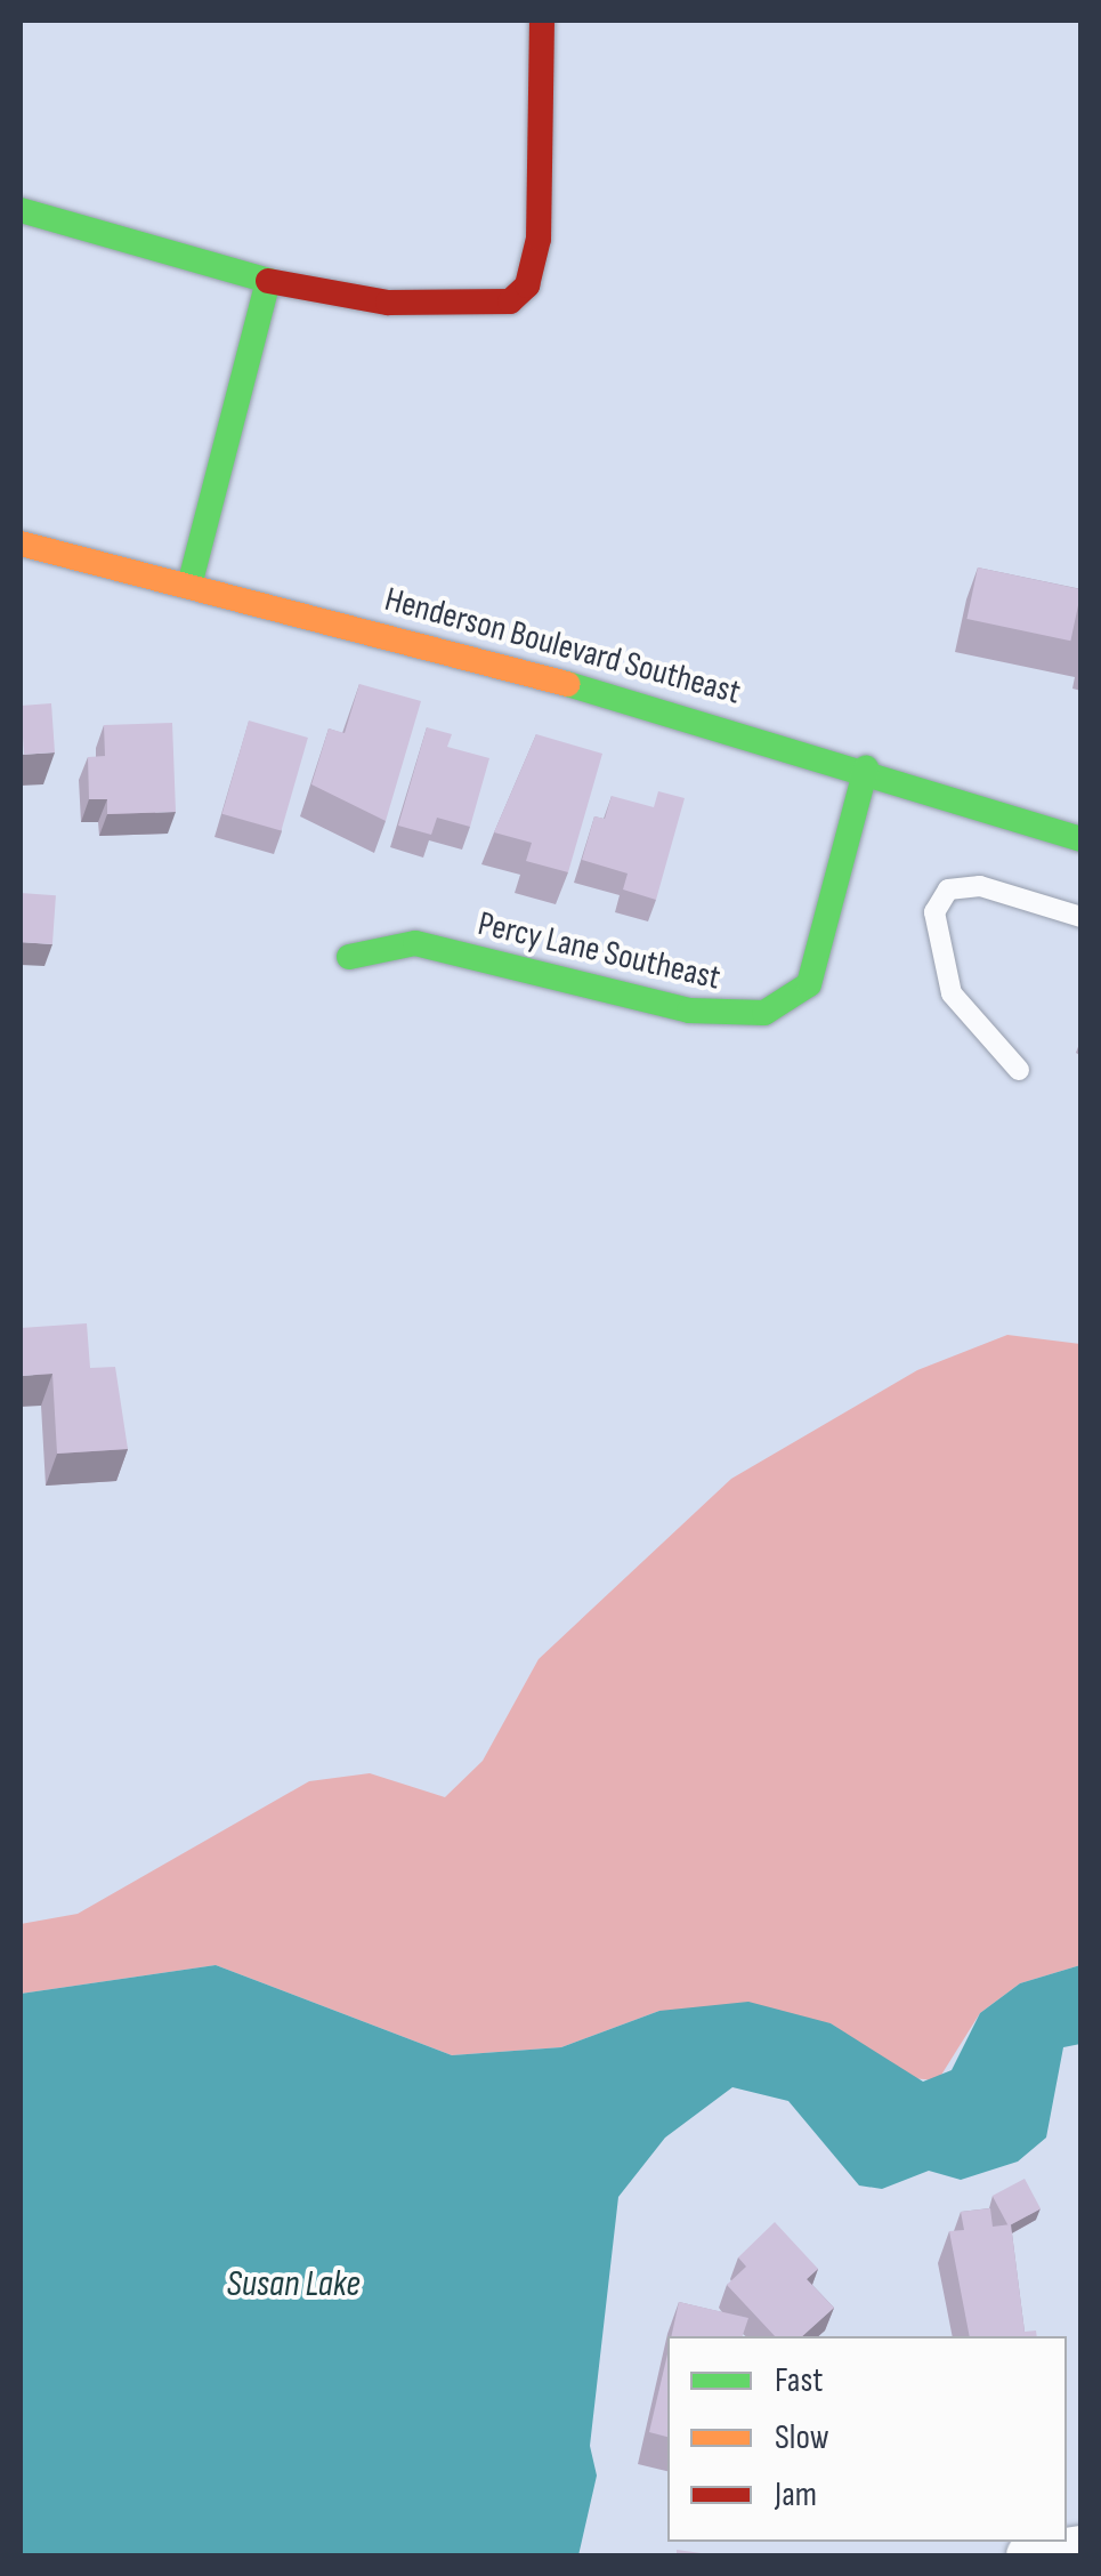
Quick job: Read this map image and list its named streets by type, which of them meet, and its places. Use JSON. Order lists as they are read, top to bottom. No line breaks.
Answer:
{"streets":{"street":["Henderson Boulevard Southeast","Percy Lane Southeast"]},"crossings":[["Henderson Boulevard Southeast","Percy Lane Southeast"]],"water":["Susan Lake"],"legend":["Fast","Slow","Jam"]}
